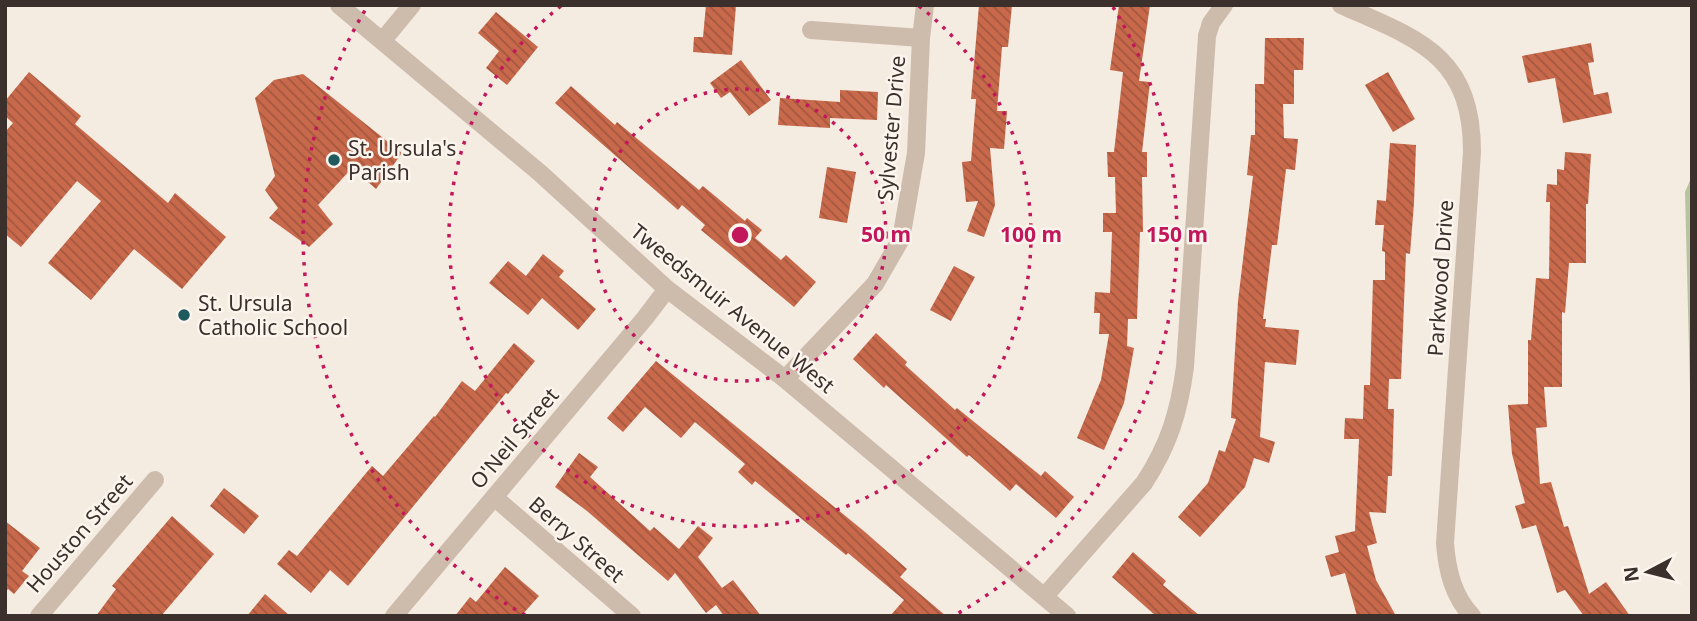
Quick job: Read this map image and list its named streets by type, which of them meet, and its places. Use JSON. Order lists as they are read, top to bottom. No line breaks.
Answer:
{"streets":{"street":["Sylvester Drive","Parkwood Drive","Tweedsmuir Avenue West","O'Neil Street","Houston Street","Berry Street"]},"crossings":[["Sylvester Drive","Tweedsmuir Avenue West"],["Tweedsmuir Avenue West","O'Neil Street"],["O'Neil Street","Berry Street"]],"places":["St. Ursula's Parish","St. Ursula Catholic School"],"north":"left","rings":["50 m","100 m","150 m"]}
